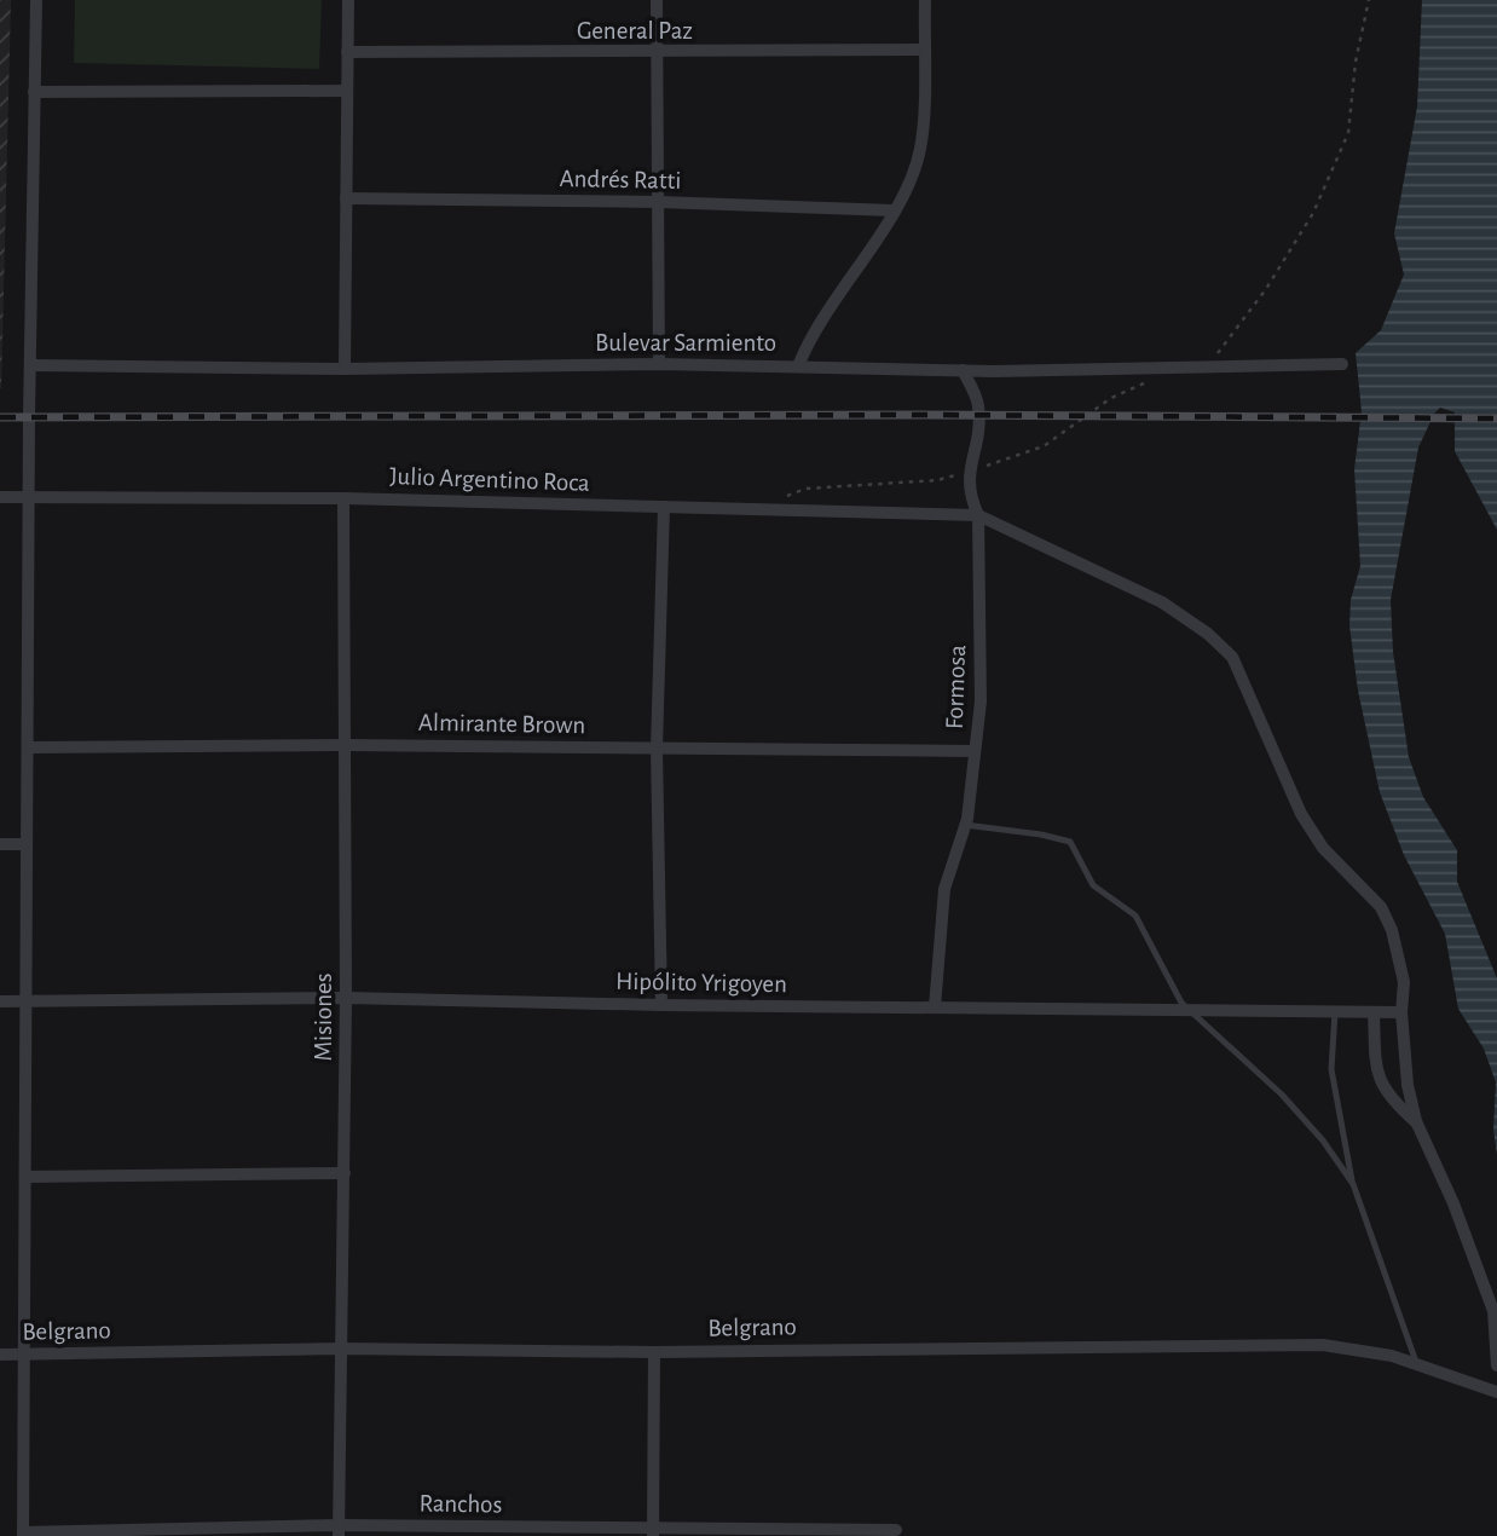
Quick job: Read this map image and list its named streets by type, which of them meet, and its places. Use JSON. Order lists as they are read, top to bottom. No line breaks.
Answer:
{"streets":{"street":["General Paz","Andrés Ratti","Bulevar Sarmiento","Julio Argentino Roca","Formosa","Almirante Brown","Hipólito Yrigoyen","Misiones","Belgrano","Ranchos"]},"crossings":[["Bulevar Sarmiento","Formosa"],["Julio Argentino Roca","Formosa"],["Julio Argentino Roca","Misiones"],["Formosa","Almirante Brown"],["Formosa","Hipólito Yrigoyen"],["Almirante Brown","Misiones"],["Hipólito Yrigoyen","Misiones"],["Misiones","Belgrano"],["Misiones","Ranchos"]]}
